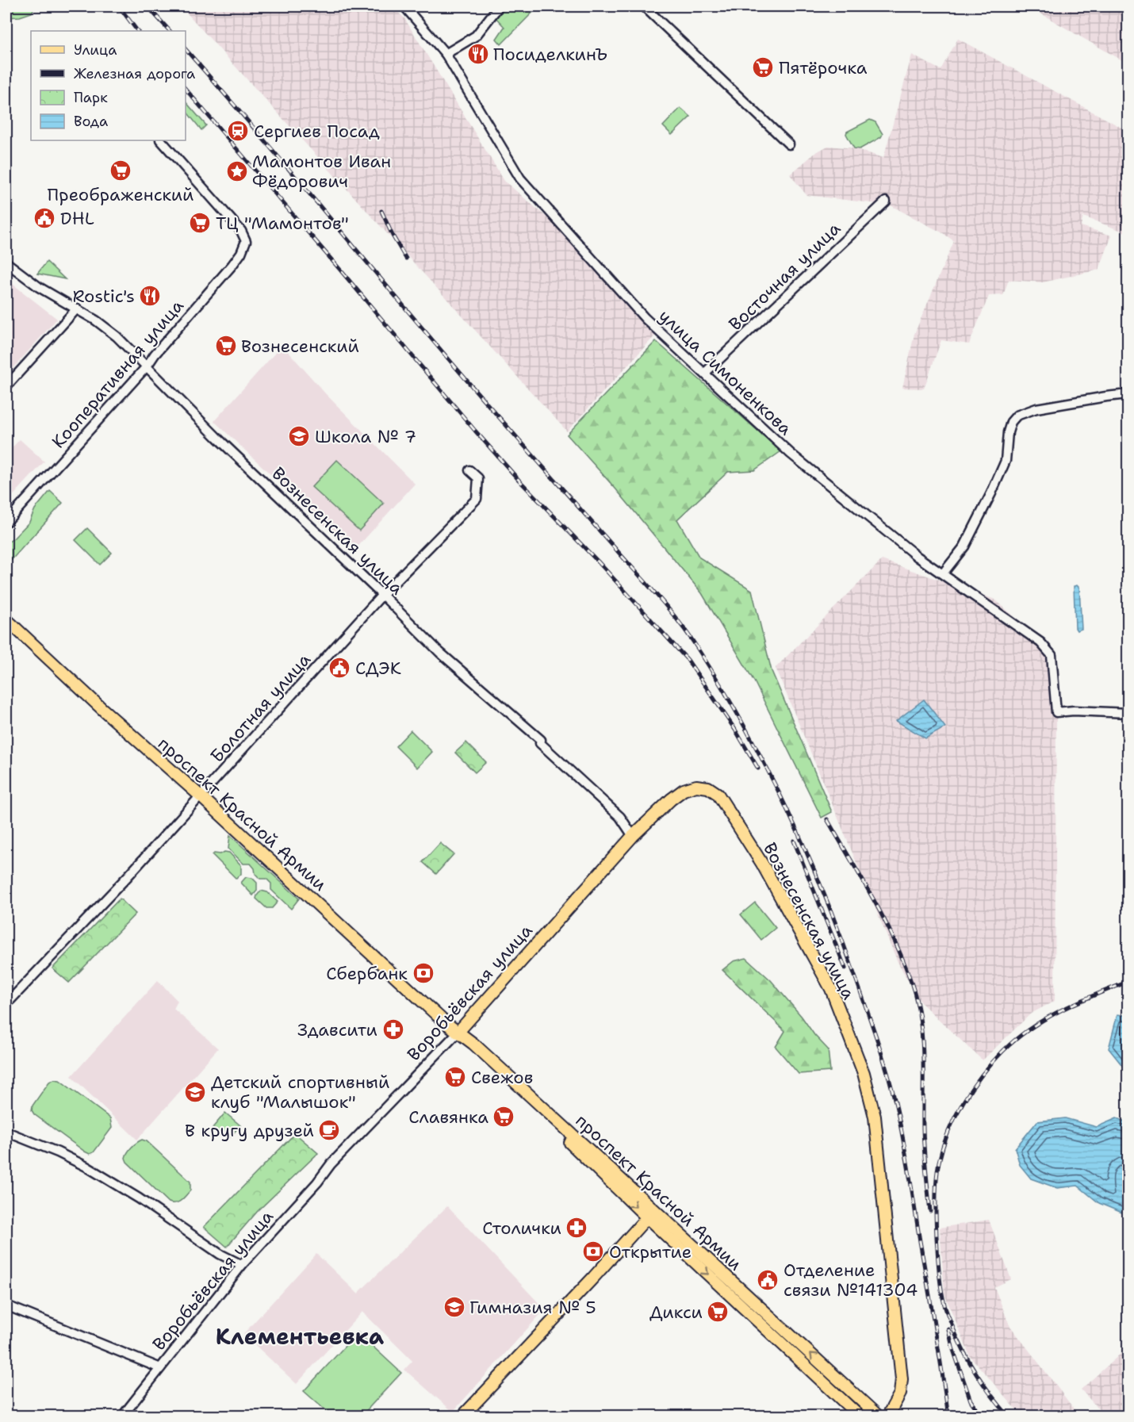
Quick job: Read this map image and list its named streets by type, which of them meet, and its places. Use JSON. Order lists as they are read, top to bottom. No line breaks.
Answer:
{"streets":{"main road":["Вознесенская улица","проспект Красной Армии","Воробьёвская улица"],"street":["Восточная улица","улица Симоненкова","Кооперативная улица","Болотная улица"]},"crossings":[["Восточная улица","улица Симоненкова"],["Кооперативная улица","Вознесенская улица"],["Вознесенская улица","Болотная улица"],["Вознесенская улица","Воробьёвская улица"],["Болотная улица","проспект Красной Армии"],["проспект Красной Армии","Воробьёвская улица"]],"districts":["Клементьевка"],"places":{"restaurant":["ПосиделкинЪ","Rostic's"],"supermarket":["Пятёрочка","Преображенский","ТЦ \"Мамонтов\"","Вознесенский","Свежов","Славянка","Дикси"],"station":["Сергиев Посад"],"place":["Мамонтов Иван Фёдорович"],"public building":["DHL","СДЭК","Отделение связи №141304"],"school or university":["Школа № 7","Детский спортивный клуб \"Малышок\"","Гимназия № 5"],"bank":["Сбербанк","Открытие"],"pharmacy":["Здавсити","Столички"],"cafe":["В кругу друзей"]},"legend":["Улица","Железная дорога","Парк","Вода"]}
